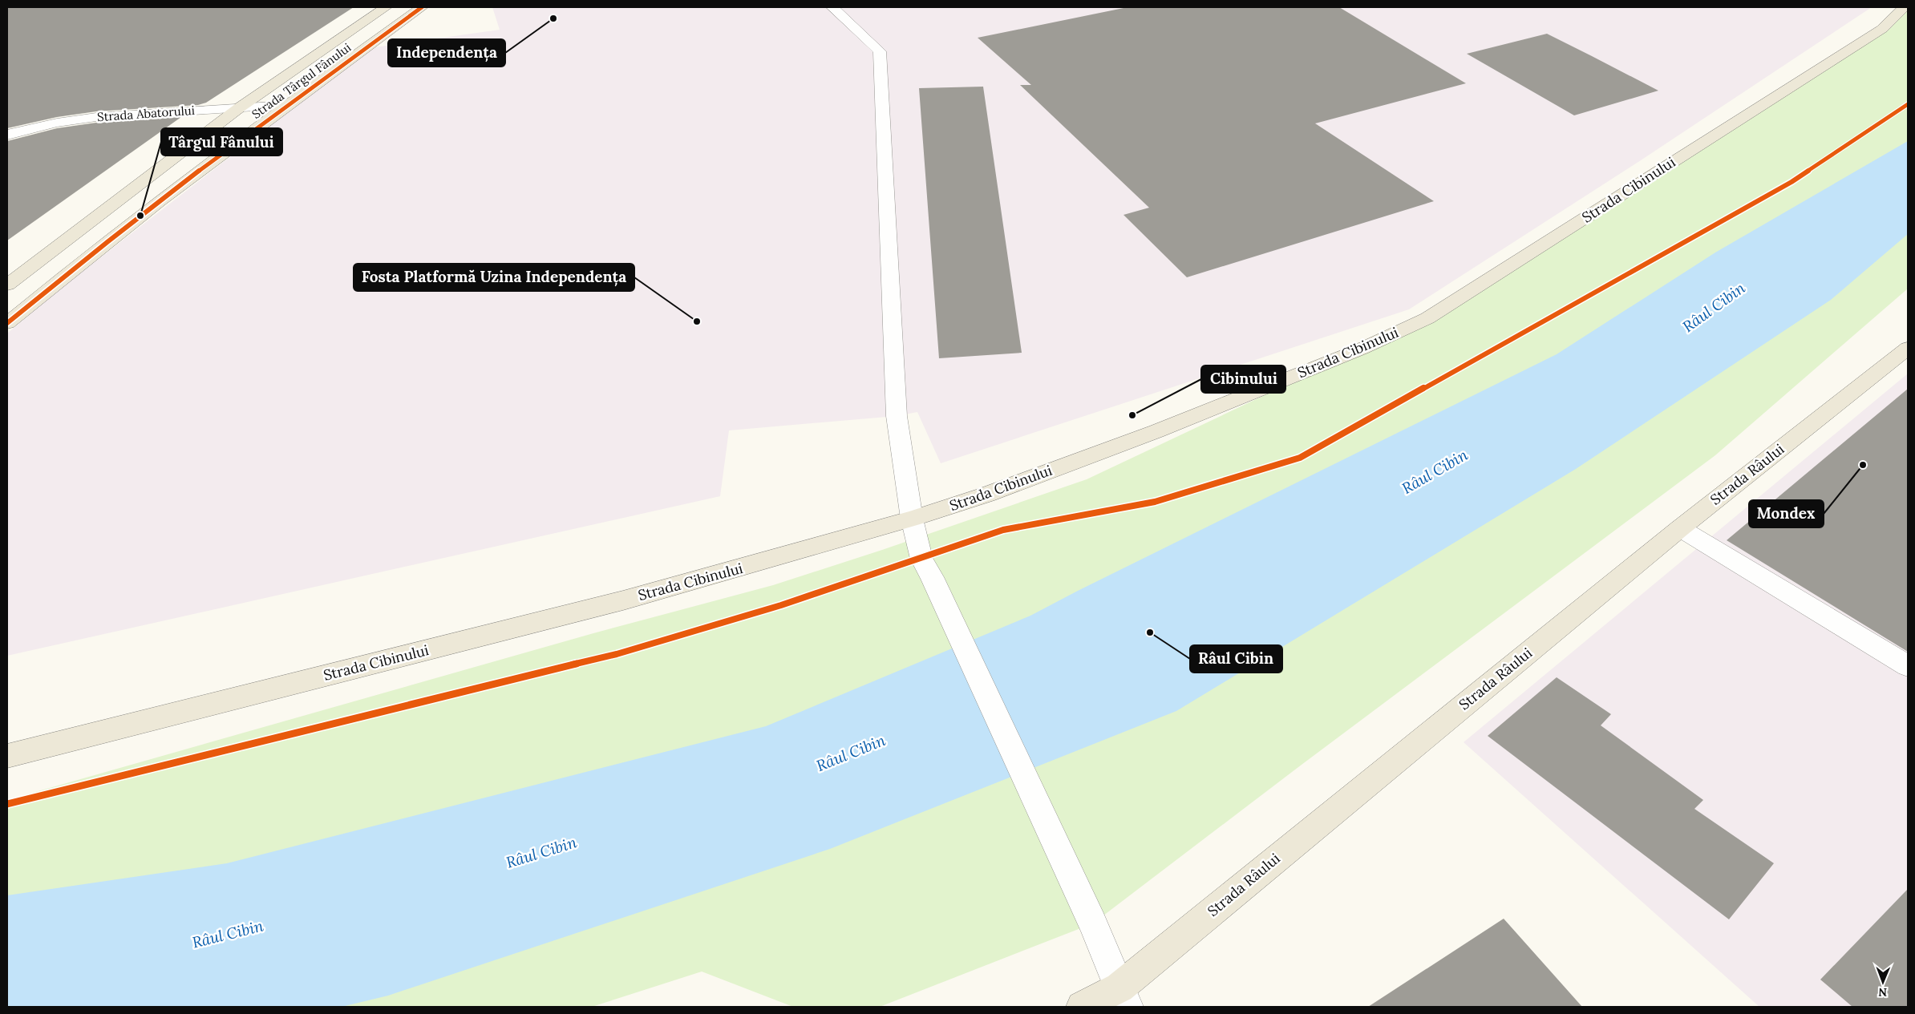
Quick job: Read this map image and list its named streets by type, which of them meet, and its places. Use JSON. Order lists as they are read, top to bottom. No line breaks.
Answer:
{"streets":{"main road":["Strada Târgul Fânului","Strada Cibinului","Strada Râului"],"street":["Strada Abatorului"]},"crossings":[["Strada Târgul Fânului","Strada Abatorului"]],"water":["Râul Cibin"],"places":["Independența","Târgul Fânului","Fosta Platformă Uzina Independența","Cibinului","Mondex","Râul Cibin"],"north":"bottom"}
